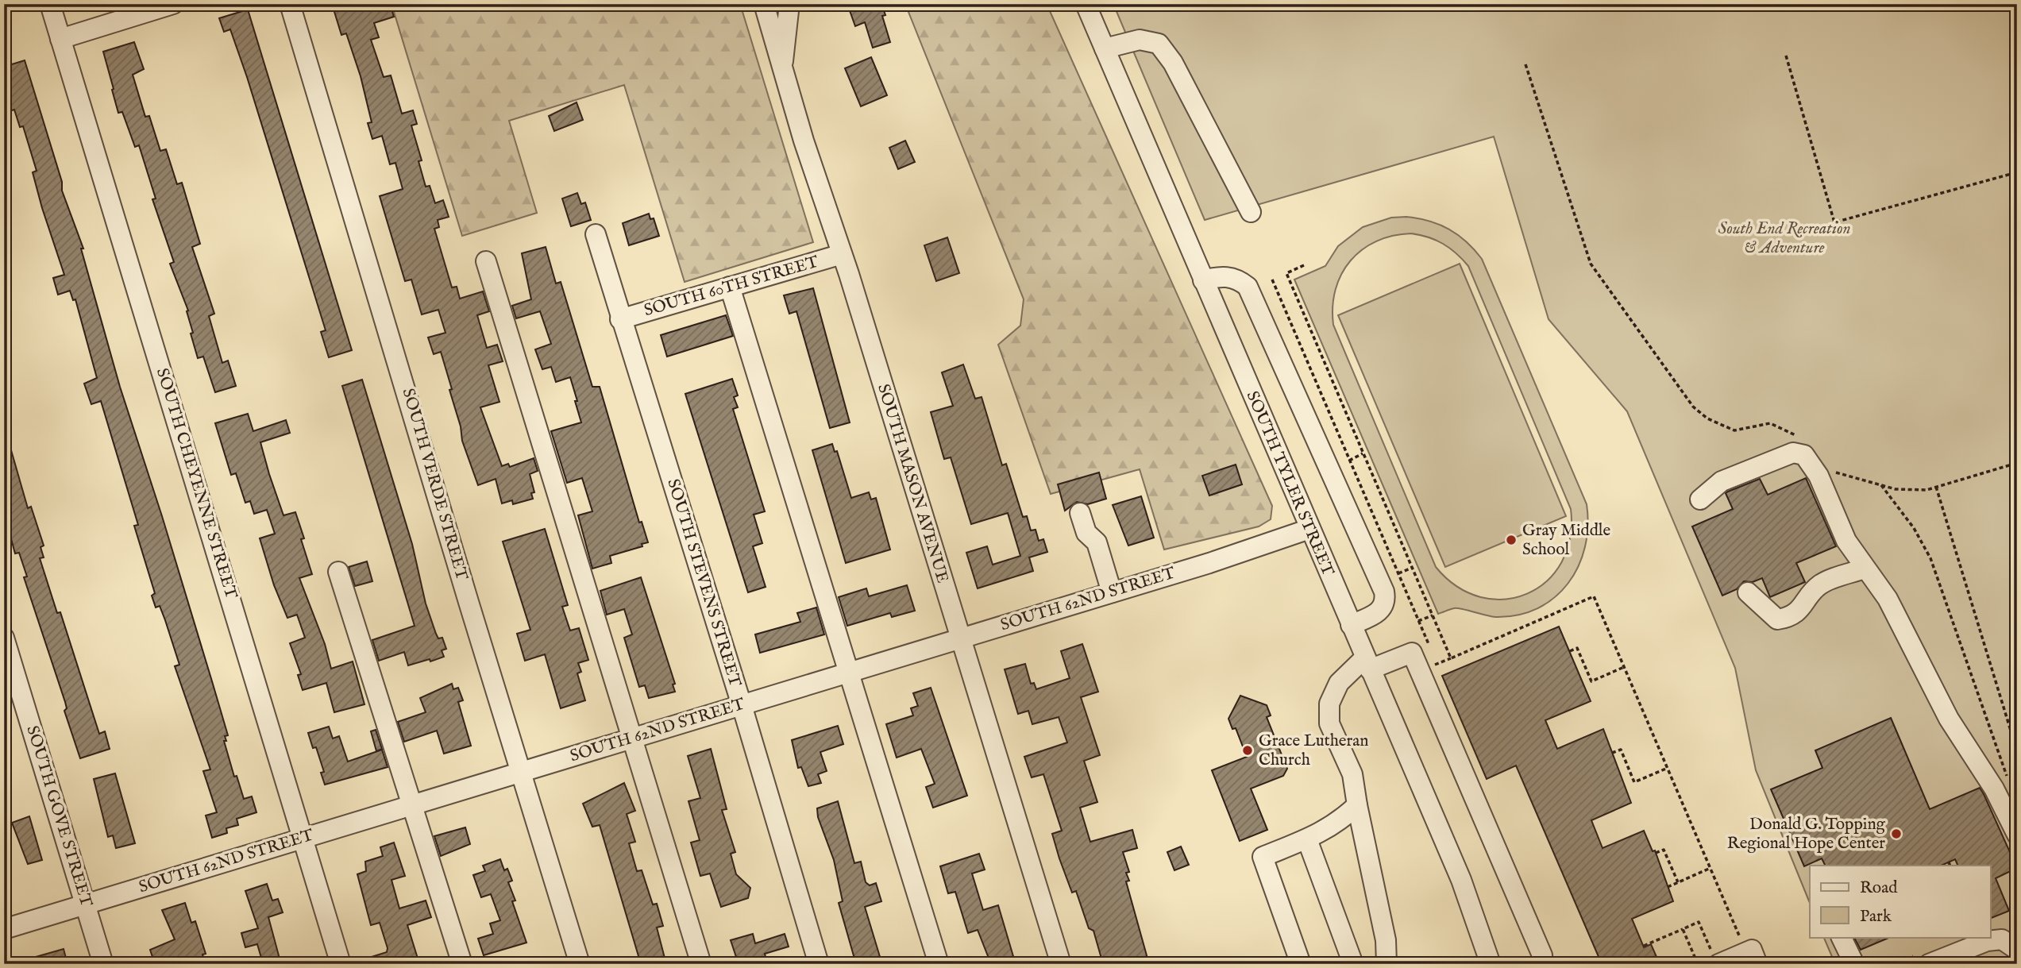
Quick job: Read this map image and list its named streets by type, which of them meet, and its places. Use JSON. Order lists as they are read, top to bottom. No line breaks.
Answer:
{"streets":{"street":["SOUTH 60TH STREET","SOUTH CHEYENNE STREET","SOUTH MASON AVENUE","SOUTH TYLER STREET","SOUTH VERDE STREET","SOUTH STEVENS STREET","SOUTH 62ND STREET","SOUTH GOVE STREET"]},"crossings":[["SOUTH 60TH STREET","SOUTH MASON AVENUE"],["SOUTH 60TH STREET","SOUTH STEVENS STREET"],["SOUTH CHEYENNE STREET","SOUTH 62ND STREET"],["SOUTH MASON AVENUE","SOUTH 62ND STREET"],["SOUTH TYLER STREET","SOUTH 62ND STREET"],["SOUTH VERDE STREET","SOUTH 62ND STREET"],["SOUTH STEVENS STREET","SOUTH 62ND STREET"],["SOUTH 62ND STREET","SOUTH GOVE STREET"]],"parks":["South End Recreation & Adventure"],"places":["Gray Middle School","Grace Lutheran Church","Donald G. Topping Regional Hope Center"],"legend":["Road","Park"]}
